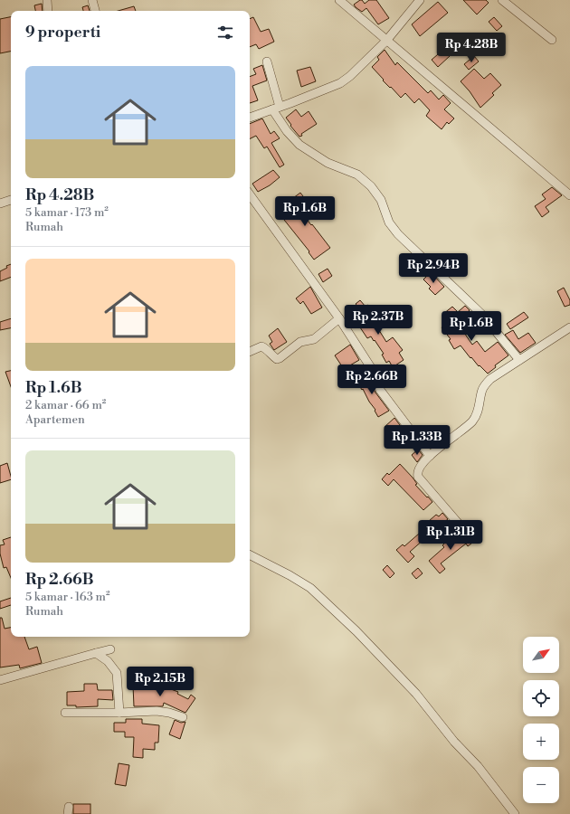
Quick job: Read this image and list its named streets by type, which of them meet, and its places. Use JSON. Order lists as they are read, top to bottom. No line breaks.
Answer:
{"north":"top right","page":{"heading":"9 properti","price":["Rp 4.28B","Rp 1.6B","Rp 2.94B","Rp 2.37B","Rp 1.6B","Rp 2.66B","Rp 1.33B","Rp 1.31B","Rp 2.15B"],"list":[{"name":"Rp 4.28B","note":"5 kamar · 173 m² · Rumah"},{"name":"Rp 1.6B","note":"2 kamar · 66 m² · Apartemen"},{"name":"Rp 2.66B","note":"5 kamar · 163 m² · Rumah"}],"map_buttons":["+","−"]}}
